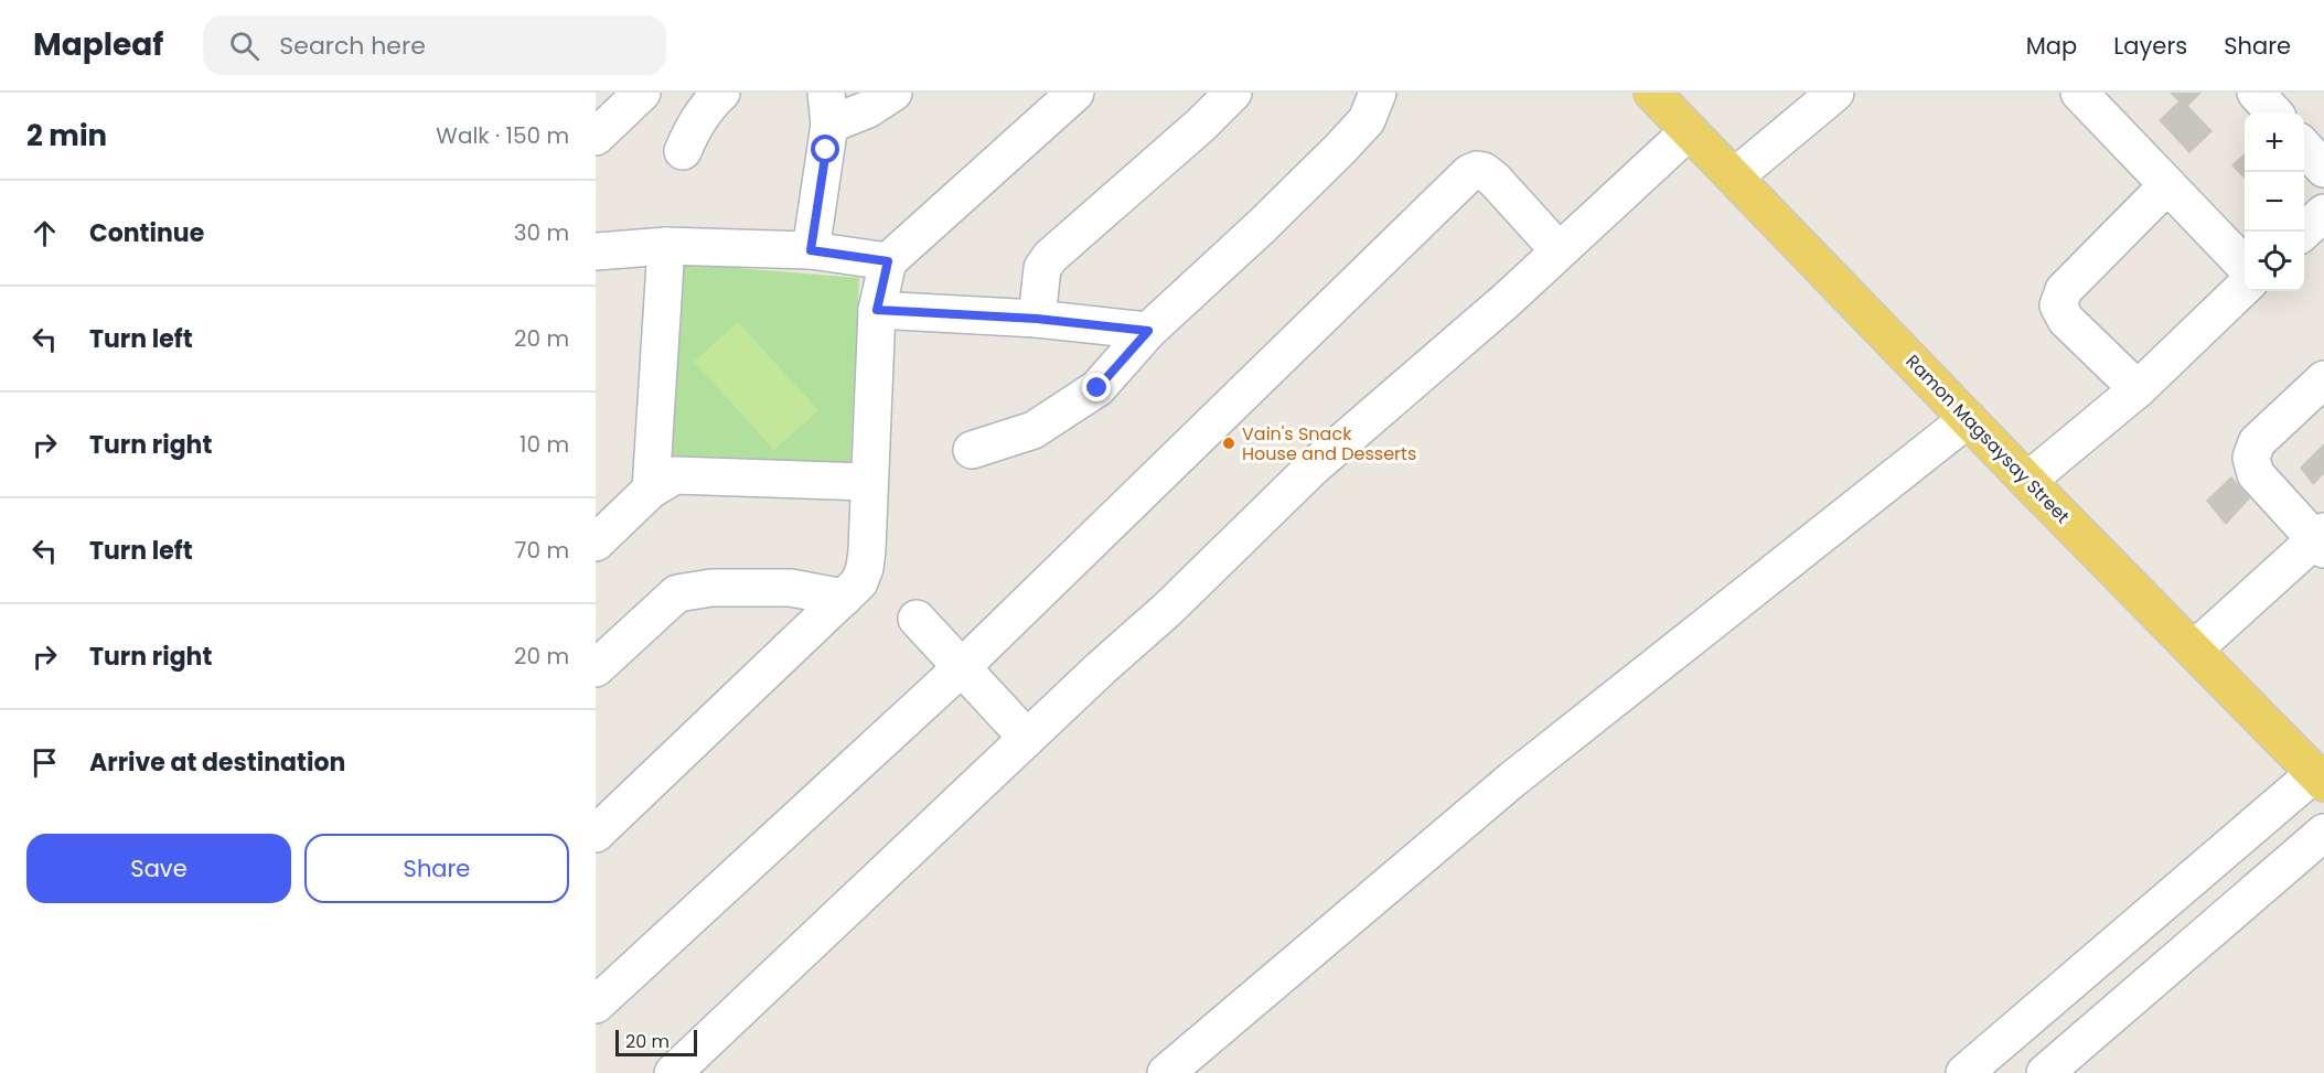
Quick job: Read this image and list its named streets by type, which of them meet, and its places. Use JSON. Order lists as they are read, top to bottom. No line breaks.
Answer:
{"streets":{"main road":["Ramon Magsaysay Street"]},"places":["Vain's Snack House and Desserts"],"scale_bar":"20 m","page":{"header":"Mapleaf","search":"Search here","nav":["Map","Layers","Share"],"heading":["2 min","Walk · 150 m"],"map_buttons":["+","−"],"list":[["Continue","30 m"],["Turn left","20 m"],["Turn right","10 m"],["Turn left","70 m"],["Turn right","20 m"],"Arrive at destination"],"buttons":["Save","Share"],"scale":"20 m"}}
